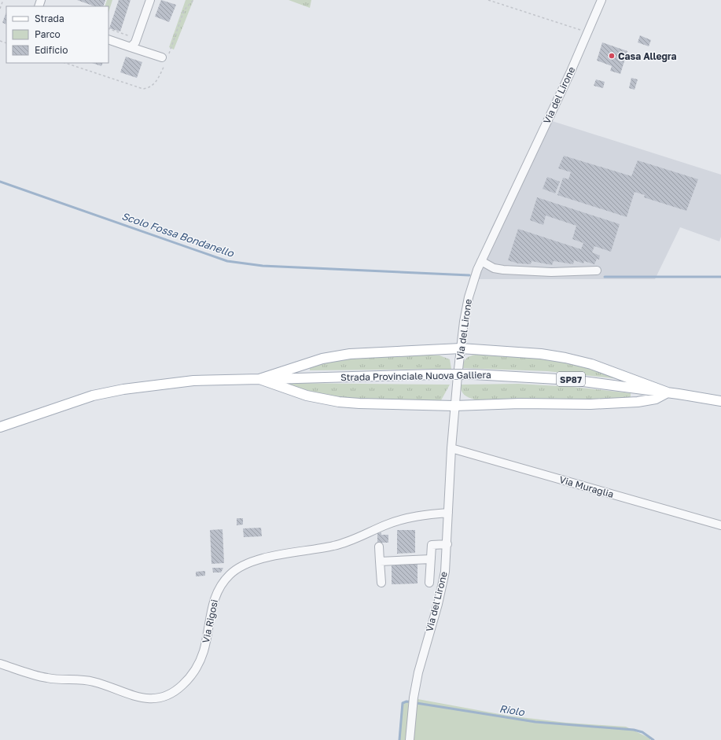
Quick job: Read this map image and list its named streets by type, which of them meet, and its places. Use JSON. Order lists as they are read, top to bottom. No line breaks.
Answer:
{"streets":{"main road":["Strada Provinciale Nuova Galliera","SP87"],"street":["Via del Lirone","Via Muraglia","Via Rigosi"]},"crossings":[["Via del Lirone","Via Muraglia"],["Via del Lirone","Via Rigosi"]],"water":["Scolo Fossa Bondanello","Riolo"],"places":["Casa Allegra"],"legend":["Strada","Parco","Edificio"]}
